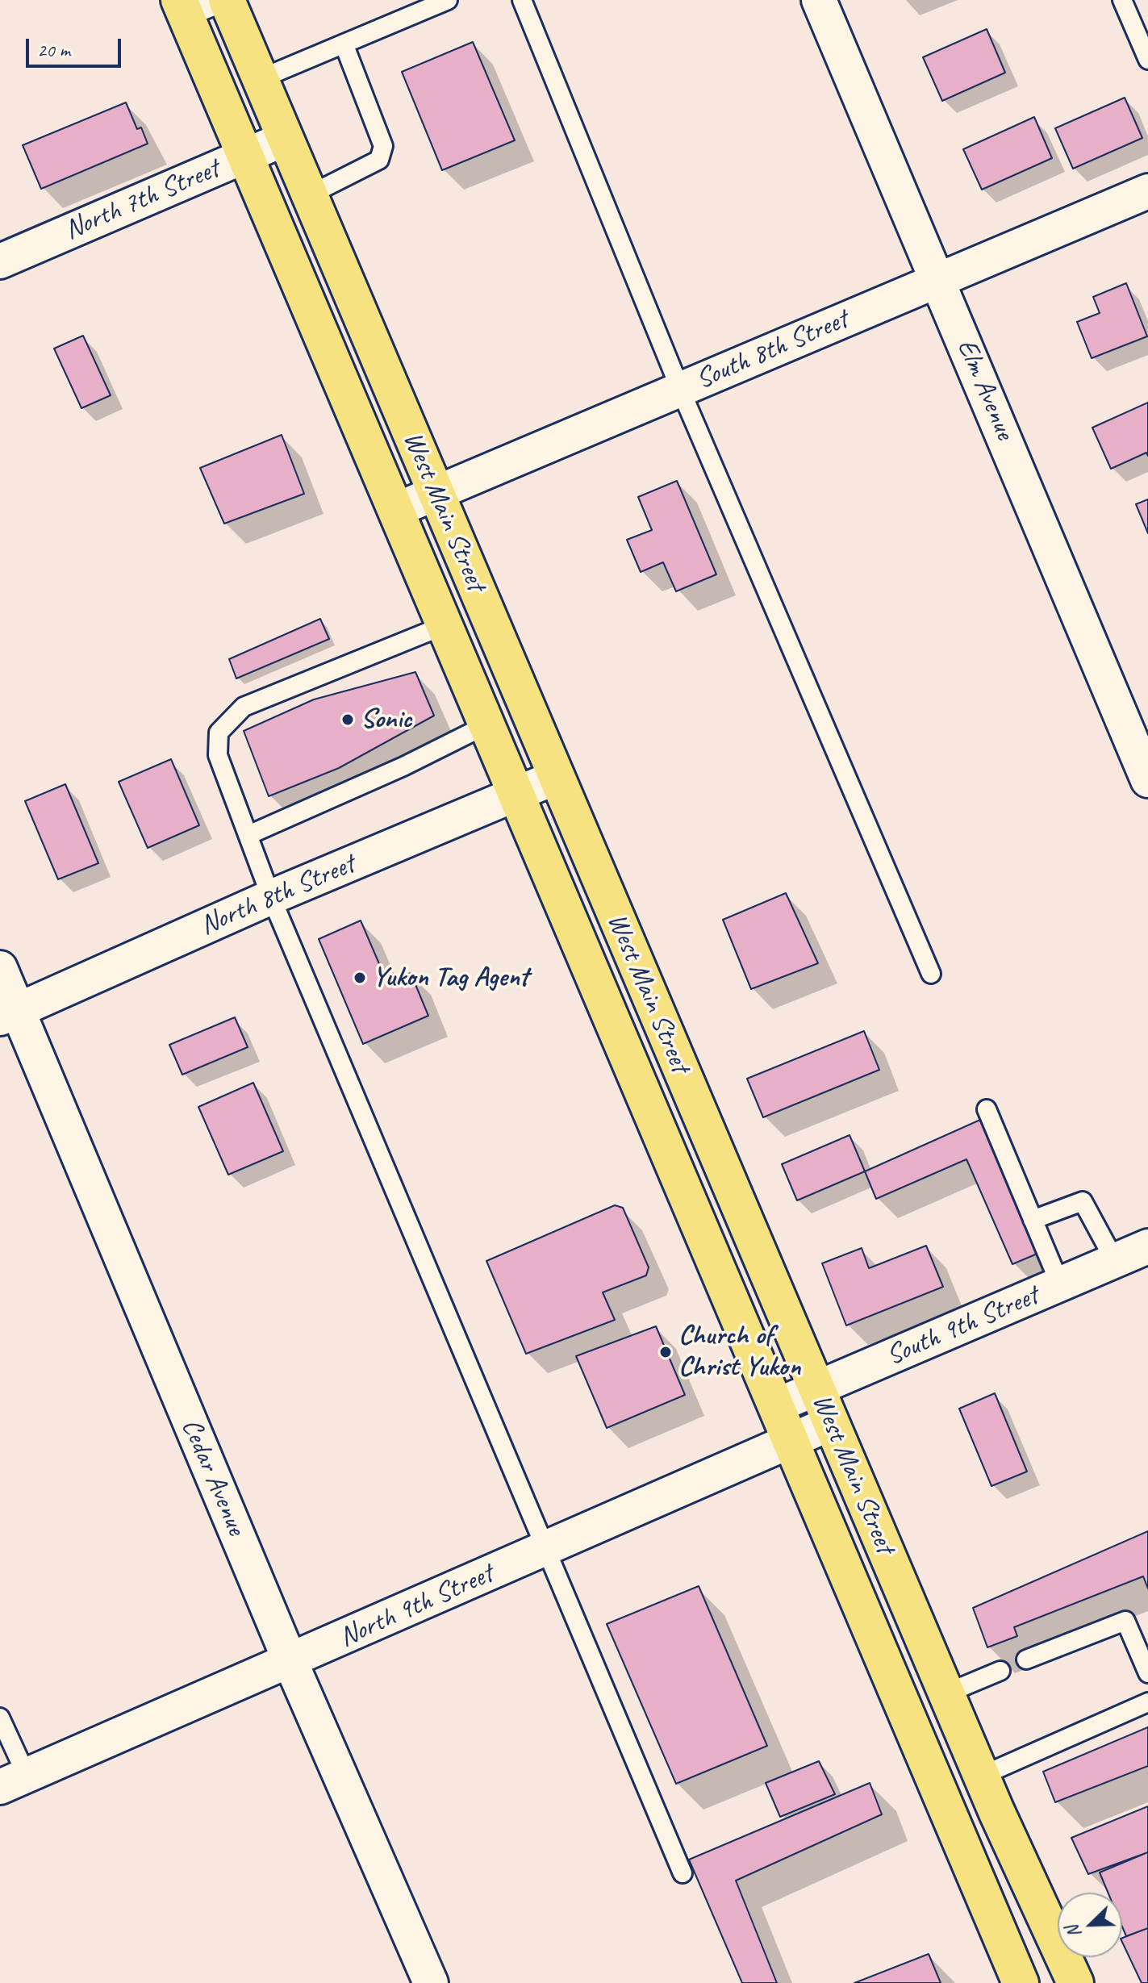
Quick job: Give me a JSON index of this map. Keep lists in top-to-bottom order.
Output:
{
  "streets": {
    "main road": ["West Main Street"],
    "street": [
      "North 7th Street",
      "South 8th Street",
      "Elm Avenue",
      "North 8th Street",
      "South 9th Street",
      "Cedar Avenue",
      "North 9th Street"
    ]
  },
  "crossings": [
    ["North 7th Street", "West Main Street"],
    ["South 8th Street", "Elm Avenue"],
    ["South 8th Street", "West Main Street"],
    ["West Main Street", "North 8th Street"],
    ["West Main Street", "South 9th Street"],
    ["West Main Street", "North 9th Street"],
    ["North 8th Street", "Cedar Avenue"],
    ["Cedar Avenue", "North 9th Street"]
  ],
  "places": ["Sonic", "Yukon Tag Agent", "Church of Christ Yukon"],
  "scale_bar": "20 m",
  "north": "bottom left"
}
